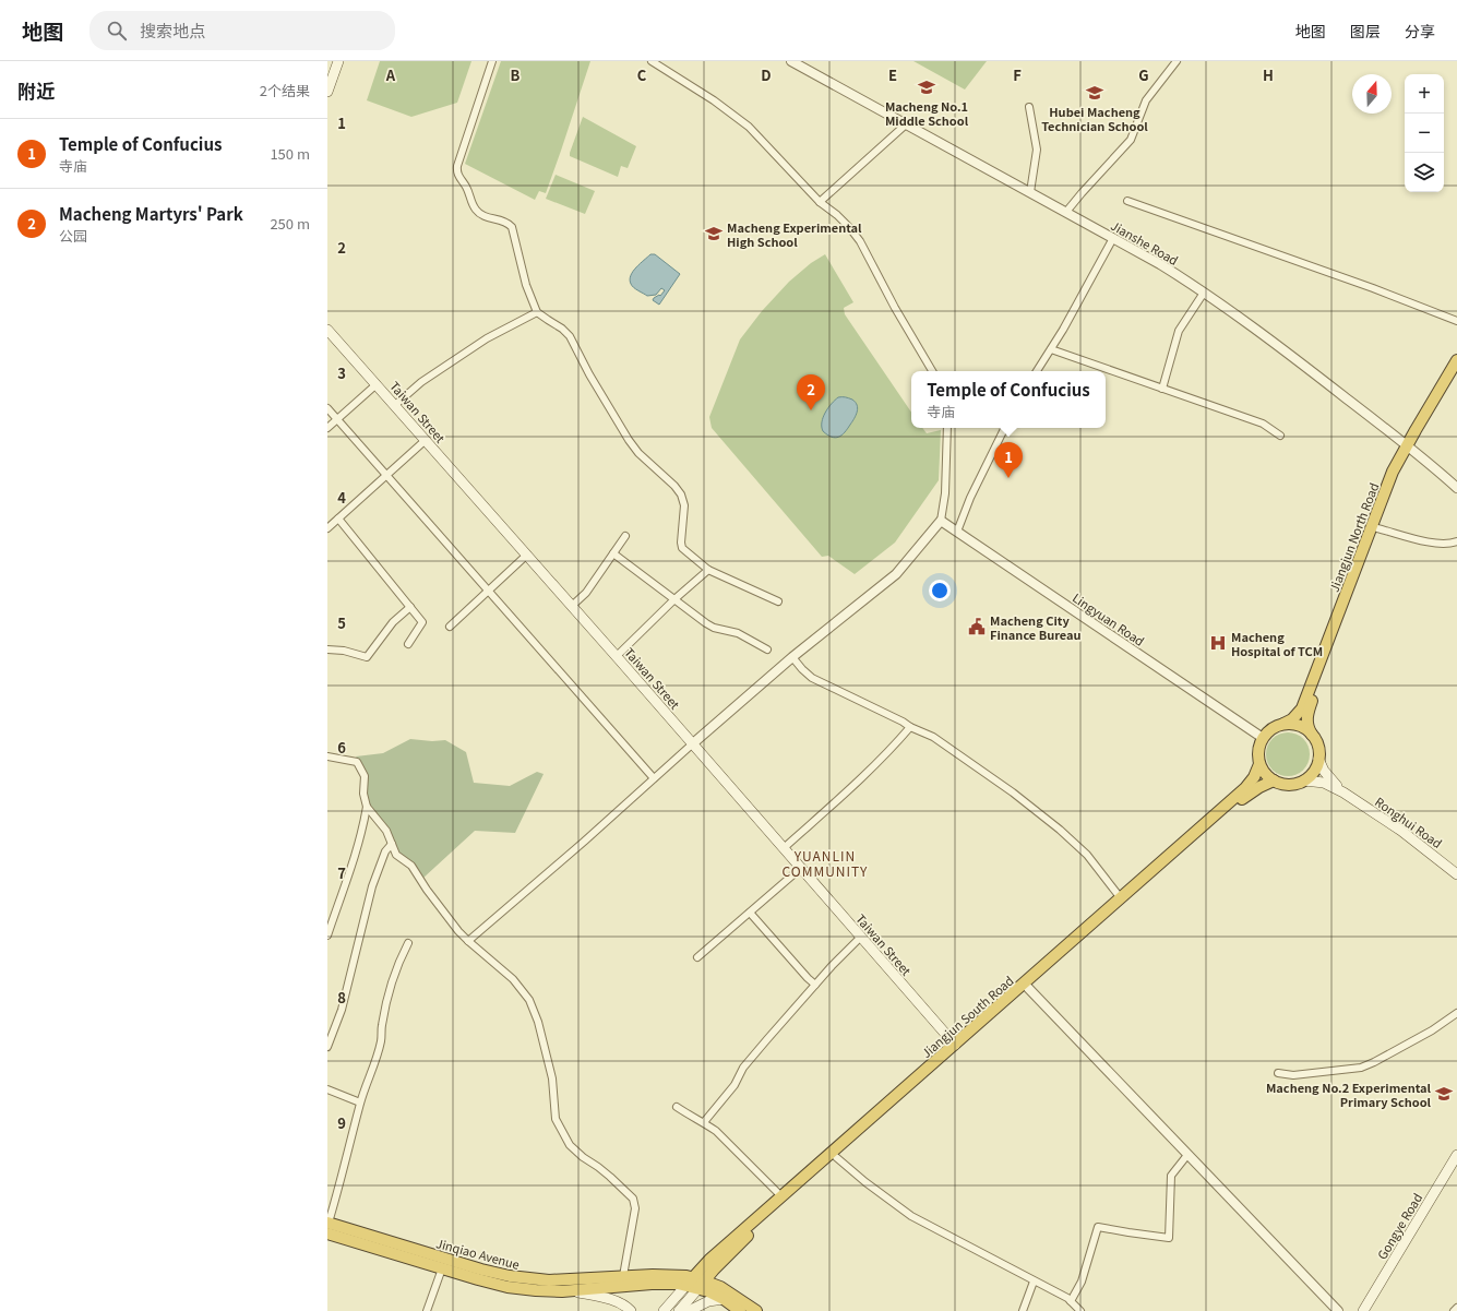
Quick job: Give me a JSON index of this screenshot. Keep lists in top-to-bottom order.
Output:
{
  "streets": {
    "highway": ["Jiangjun North Road", "Jiangjun South Road", "Jinqiao Avenue"],
    "main road": ["Taiwan Street", "Ronghui Road", "Gongye Road"],
    "street": ["Jianshe Road", "Lingyuan Road"]
  },
  "crossings": [
    ["Jianshe Road", "Jiangjun North Road"],
    ["Taiwan Street", "Jiangjun South Road"],
    ["Jiangjun North Road", "Lingyuan Road"],
    ["Jiangjun North Road", "Jiangjun South Road"],
    ["Lingyuan Road", "Jiangjun South Road"],
    ["Jiangjun South Road", "Jinqiao Avenue"]
  ],
  "districts": ["YUANLIN COMMUNITY"],
  "places": {
    "school or university": [
      "Macheng No.1 Middle School",
      "Hubei Macheng Technician School",
      "Macheng Experimental High School",
      "Macheng No.2 Experimental Primary School"
    ],
    "public building": ["Macheng City Finance Bureau"],
    "hospital": ["Macheng Hospital of TCM"]
  },
  "north": "top",
  "page": {
    "header": "地图",
    "search": "搜索地点",
    "nav": ["地图", "图层", "分享"],
    "heading": ["附近", "2个结果"],
    "map_buttons": ["+", "−"],
    "list": [
      {
        "mark": "1",
        "name": "Temple of Confucius",
        "note": "寺庙",
        "value": "150 m"
      },
      {
        "mark": "2",
        "name": "Macheng Martyrs' Park",
        "note": "公园",
        "value": "250 m"
      }
    ],
    "popup": ["Temple of Confucius", "寺庙"],
    "pins": ["2", "1"]
  },
  "grid": {
    "columns": [
      "A",
      "B",
      "C",
      "D",
      "E",
      "F",
      "G",
      "H"
    ],
    "rows": [
      "1",
      "2",
      "3",
      "4",
      "5",
      "6",
      "7",
      "8",
      "9"
    ]
  }
}
